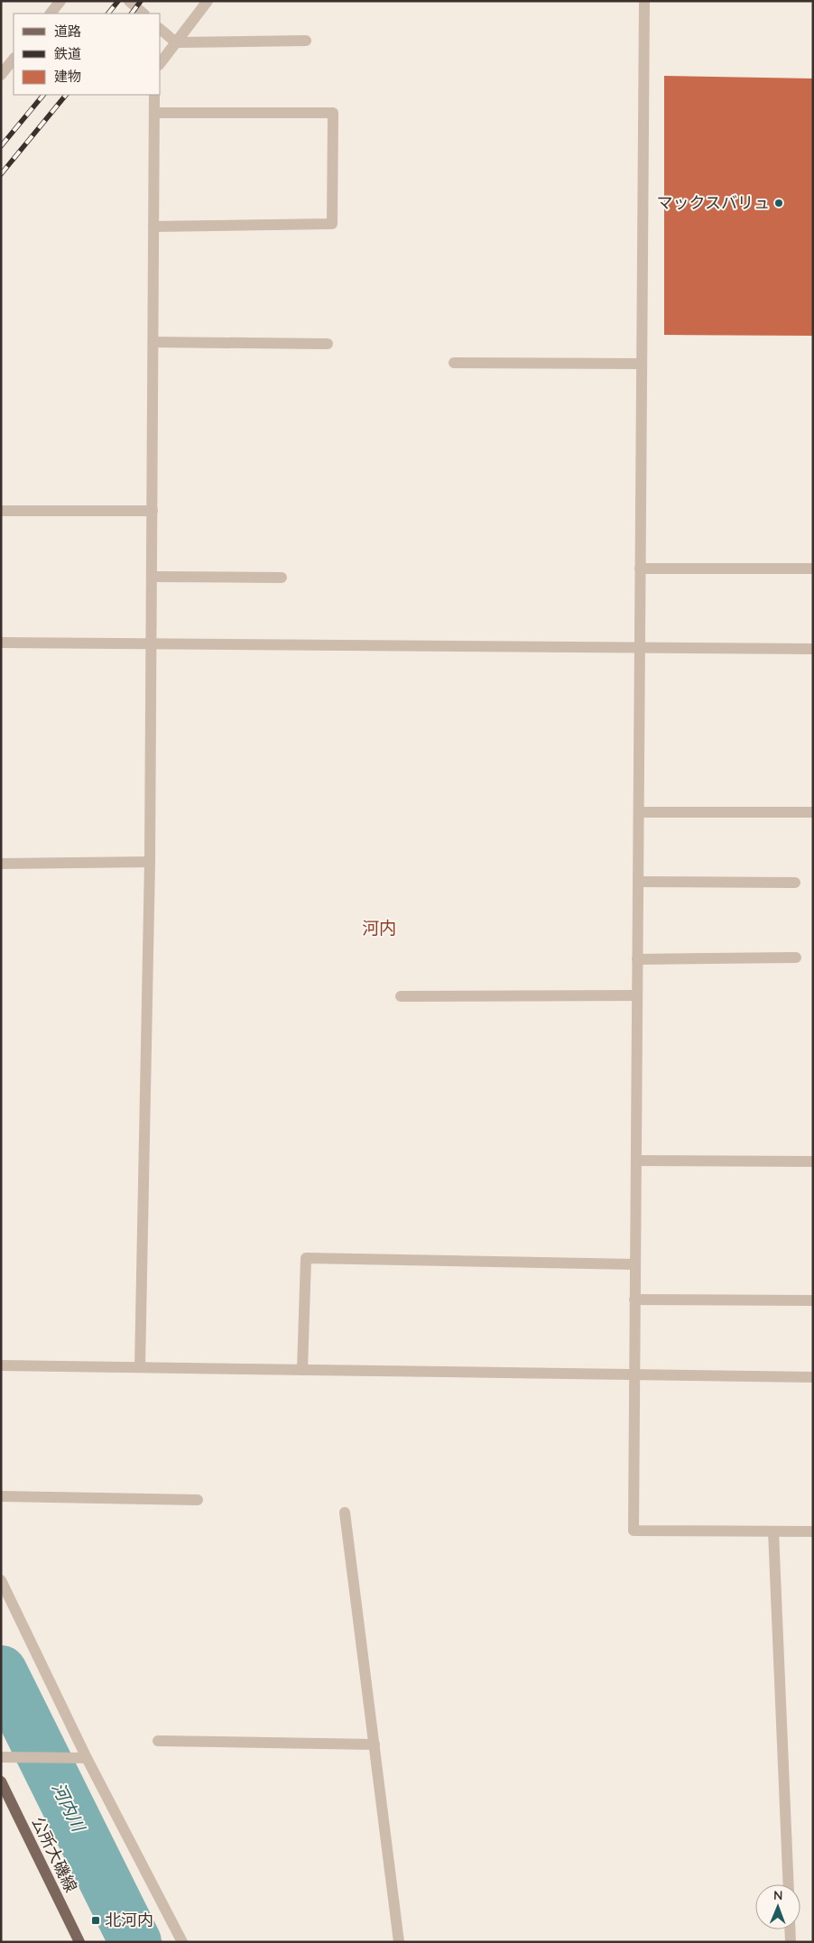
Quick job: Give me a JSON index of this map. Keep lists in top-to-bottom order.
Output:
{
  "streets": {
    "main road": ["公所大磯線"]
  },
  "districts": ["河内"],
  "water": ["河内川"],
  "places": {
    "other": ["マックスバリュ"],
    "transit": ["北河内"]
  },
  "legend": ["道路", "鉄道", "建物"],
  "north": "top"
}
